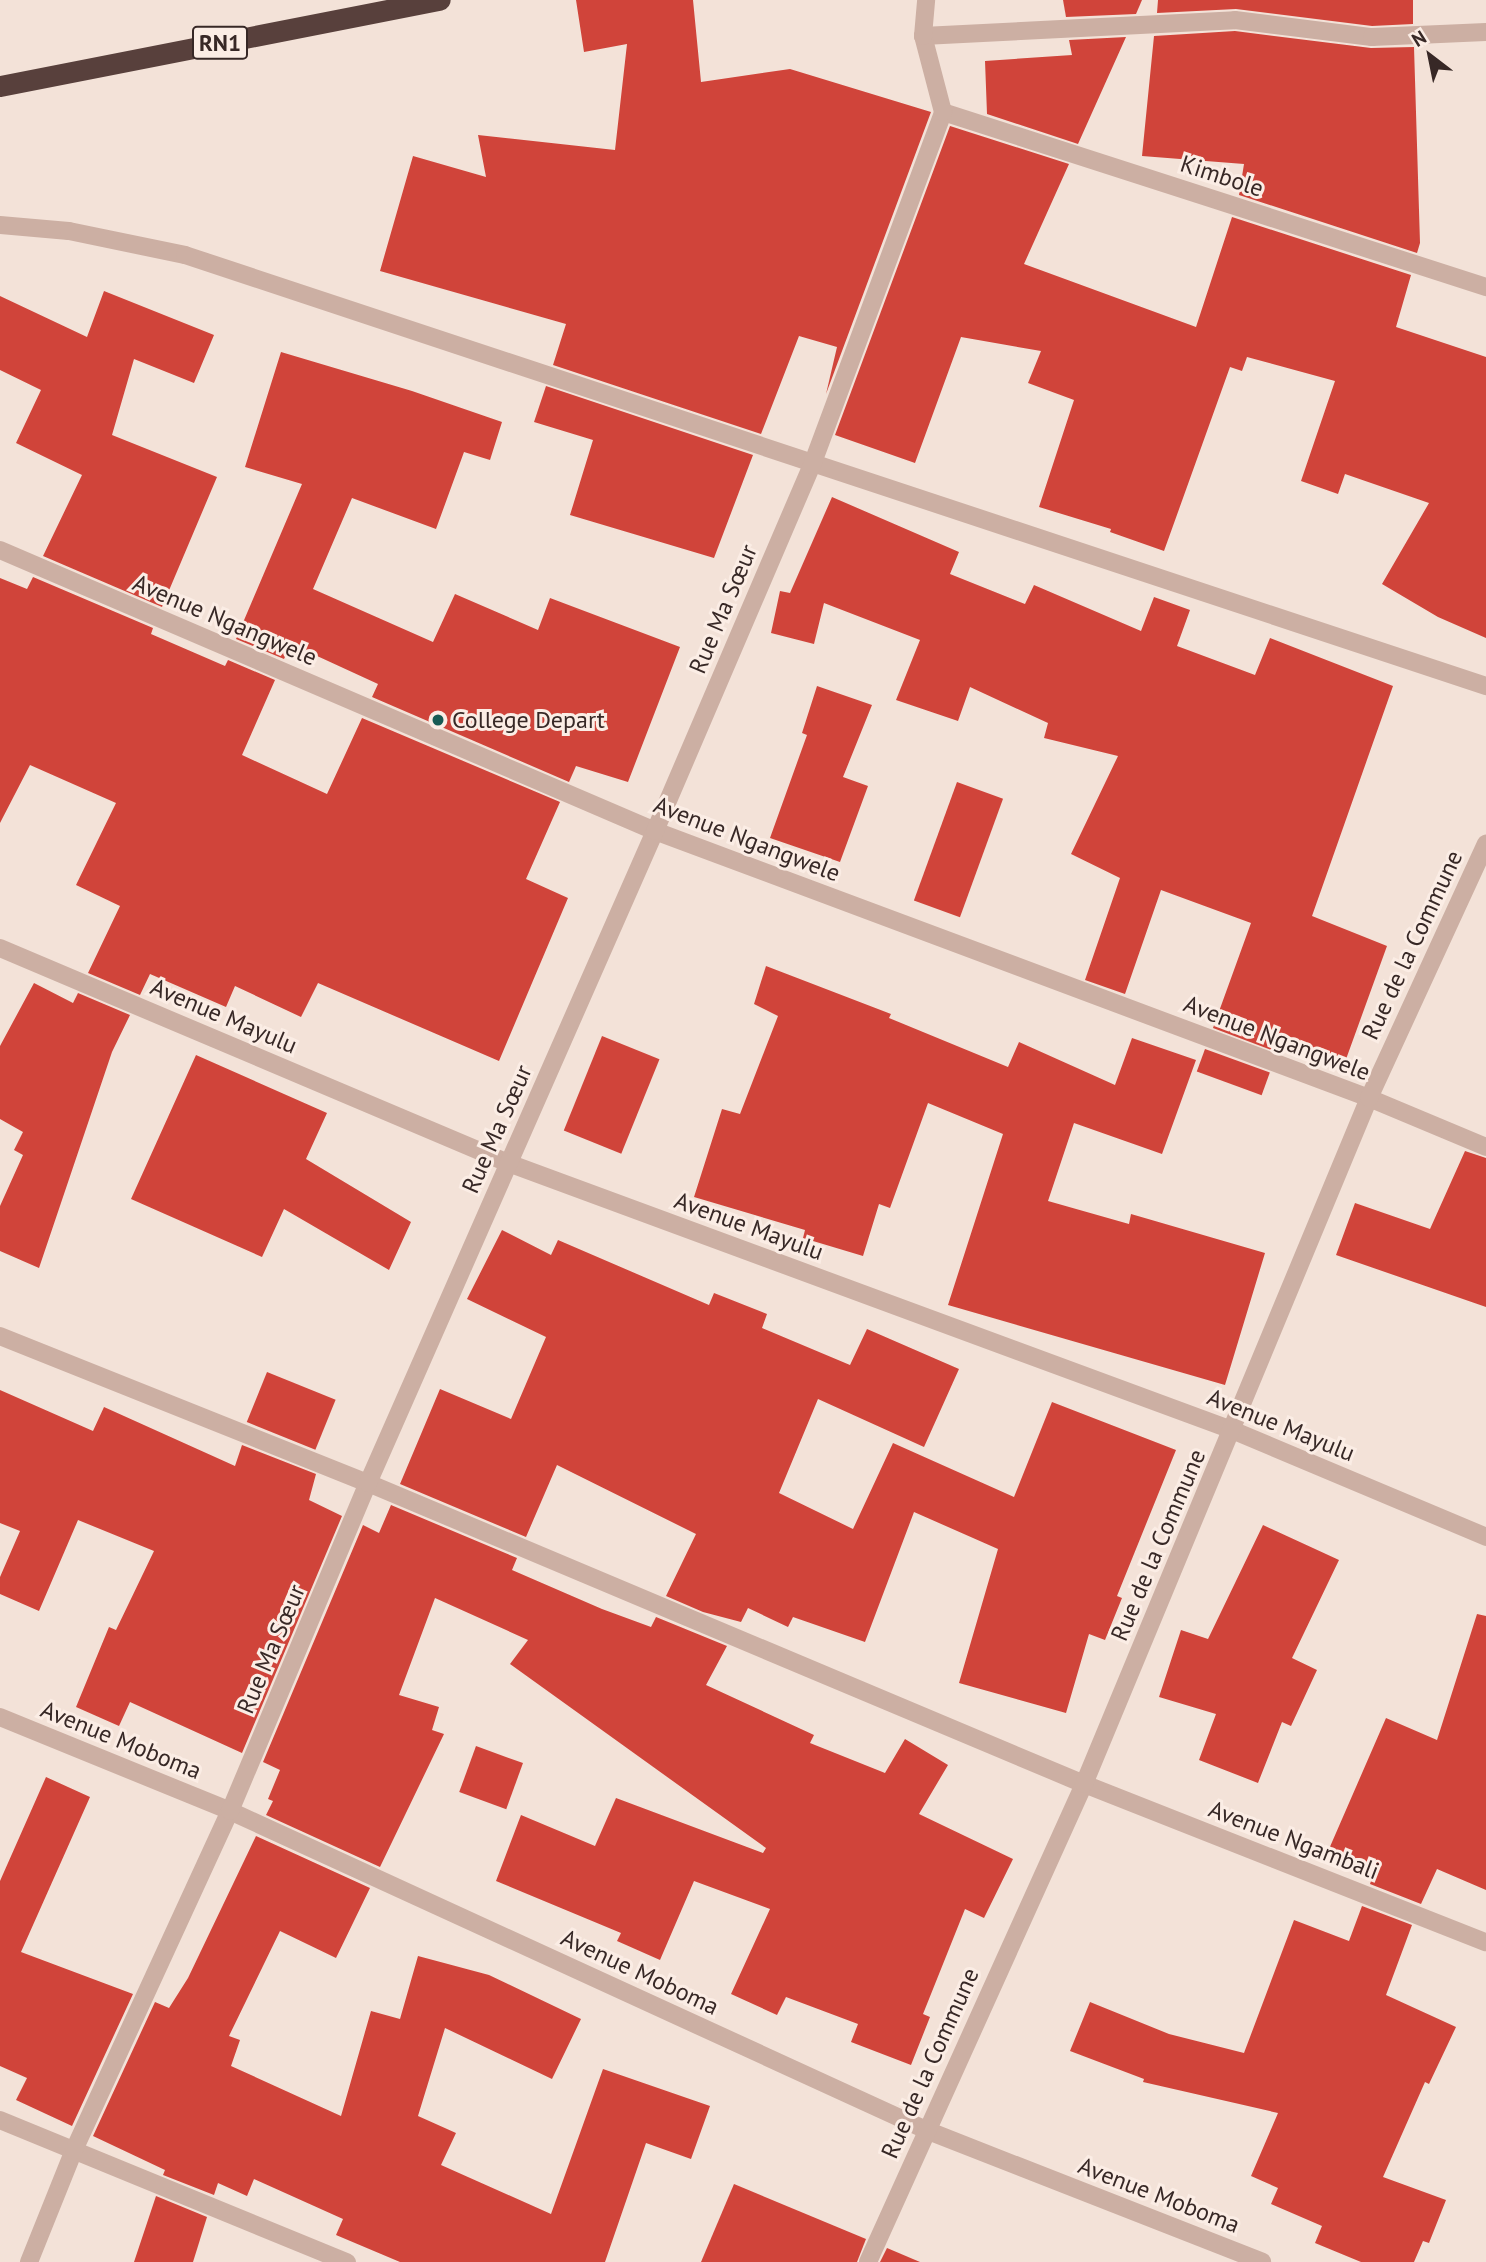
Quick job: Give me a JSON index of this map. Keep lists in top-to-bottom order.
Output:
{
  "streets": {
    "highway": ["RN1"],
    "street": [
      "Kimbole",
      "Rue Ma Sœur",
      "Avenue Ngangwele",
      "Rue de la Commune",
      "Avenue Mayulu",
      "Avenue Moboma",
      "Avenue Ngambali"
    ]
  },
  "crossings": [
    ["Kimbole", "Rue Ma Sœur"],
    ["Rue Ma Sœur", "Avenue Ngangwele"],
    ["Rue Ma Sœur", "Avenue Mayulu"],
    ["Rue Ma Sœur", "Avenue Moboma"],
    ["Rue Ma Sœur", "Avenue Ngambali"],
    ["Avenue Ngangwele", "Rue de la Commune"],
    ["Rue de la Commune", "Avenue Mayulu"],
    ["Rue de la Commune", "Avenue Moboma"],
    ["Rue de la Commune", "Avenue Ngambali"]
  ],
  "places": ["College Depart"],
  "north": "top left"
}
